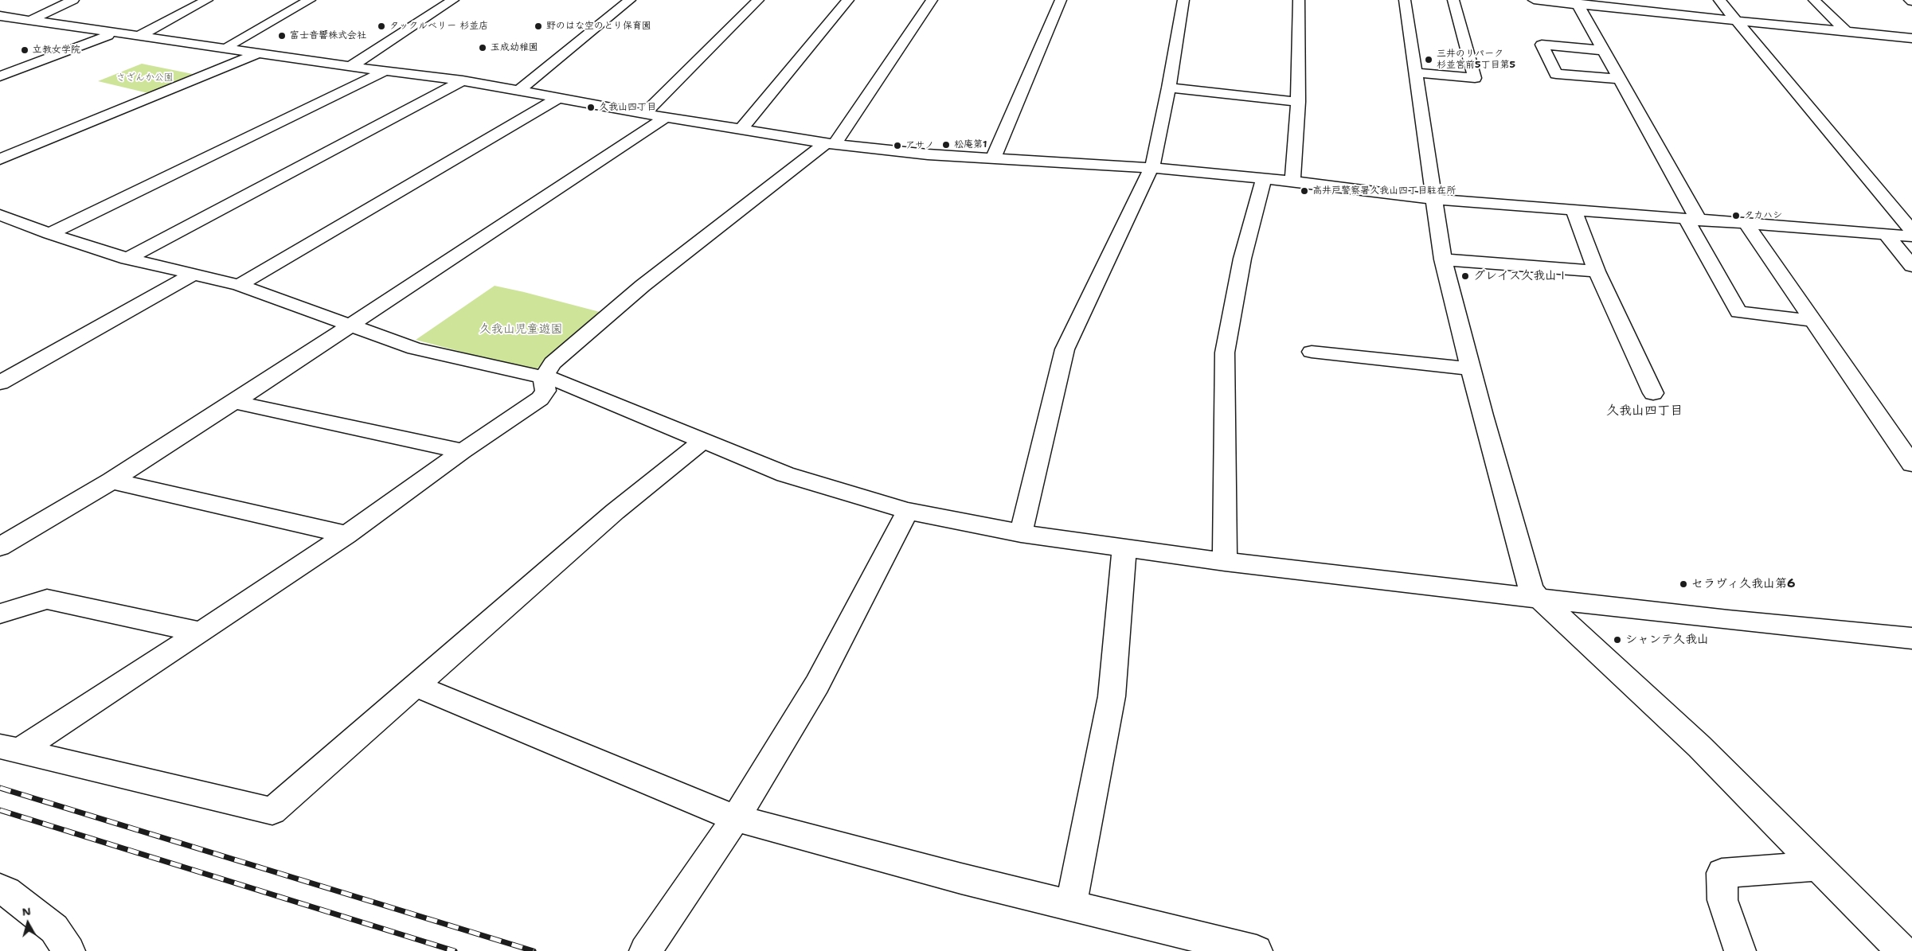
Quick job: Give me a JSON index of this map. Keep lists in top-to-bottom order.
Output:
{
  "districts": ["久我山四丁目"],
  "parks": ["さざんか公園", "久我山児童遊園"],
  "places": [
    "タックルベリー 杉並店",
    "野のはな空のとり保育園",
    "富士音響株式会社",
    "玉成幼稚園",
    "立教女学院",
    "三井のリパーク 杉並宮前5丁目第5",
    "久我山四丁目",
    "松庵第1",
    "アサノ",
    "高井戸警察署久我山四丁目駐在所",
    "タカハシ",
    "グレイス久我山Ⅰ",
    "セラヴィ久我山第6",
    "シャンテ久我山"
  ],
  "north": "top"
}
